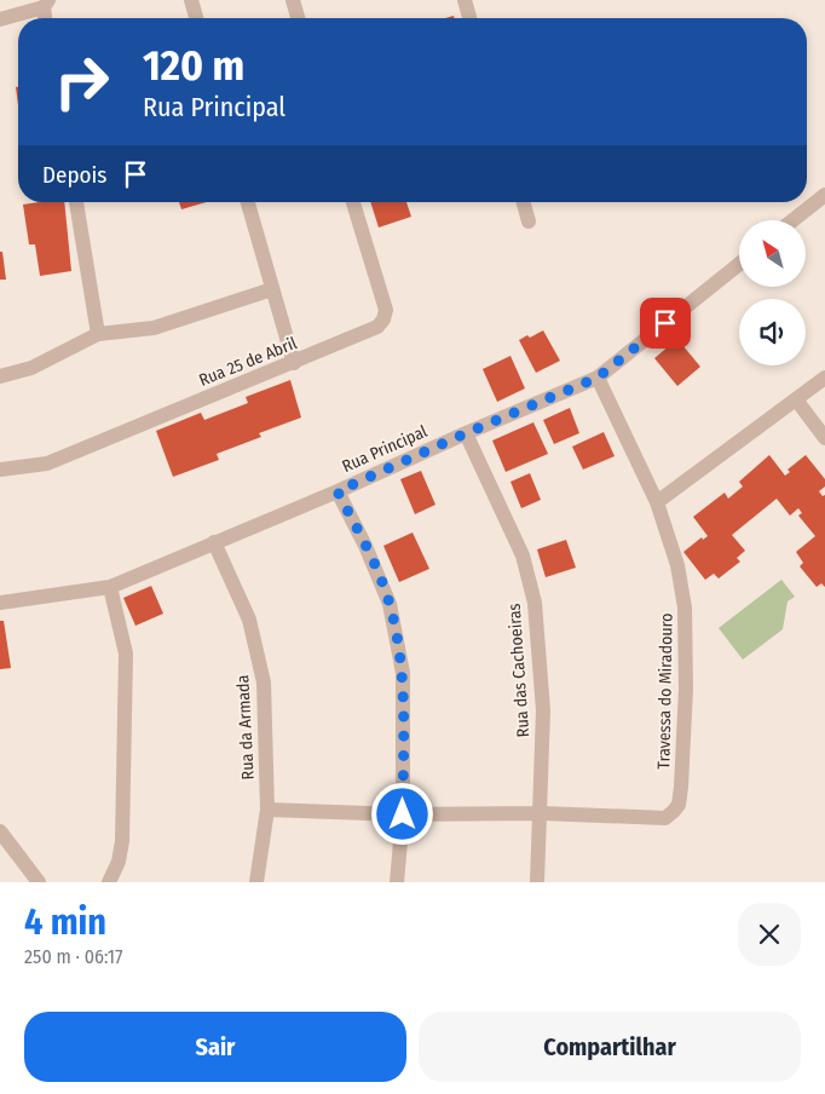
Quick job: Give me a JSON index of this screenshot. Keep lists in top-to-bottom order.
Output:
{
  "streets": {
    "street": [
      "Rua 25 de Abril",
      "Rua Principal",
      "Rua das Cachoeiras",
      "Travessa do Miradouro",
      "Rua da Armada"
    ]
  },
  "crossings": [
    ["Rua Principal", "Rua das Cachoeiras"],
    ["Rua Principal", "Travessa do Miradouro"],
    ["Rua Principal", "Rua da Armada"],
    ["Rua das Cachoeiras", "Travessa do Miradouro"],
    ["Travessa do Miradouro", "Rua da Armada"]
  ],
  "north": "top left",
  "page": {
    "turn": ["120 m", "Rua Principal"],
    "then": "Depois",
    "heading": ["4 min", "250 m · 06:17"],
    "buttons": ["Sair", "Compartilhar"]
  }
}
